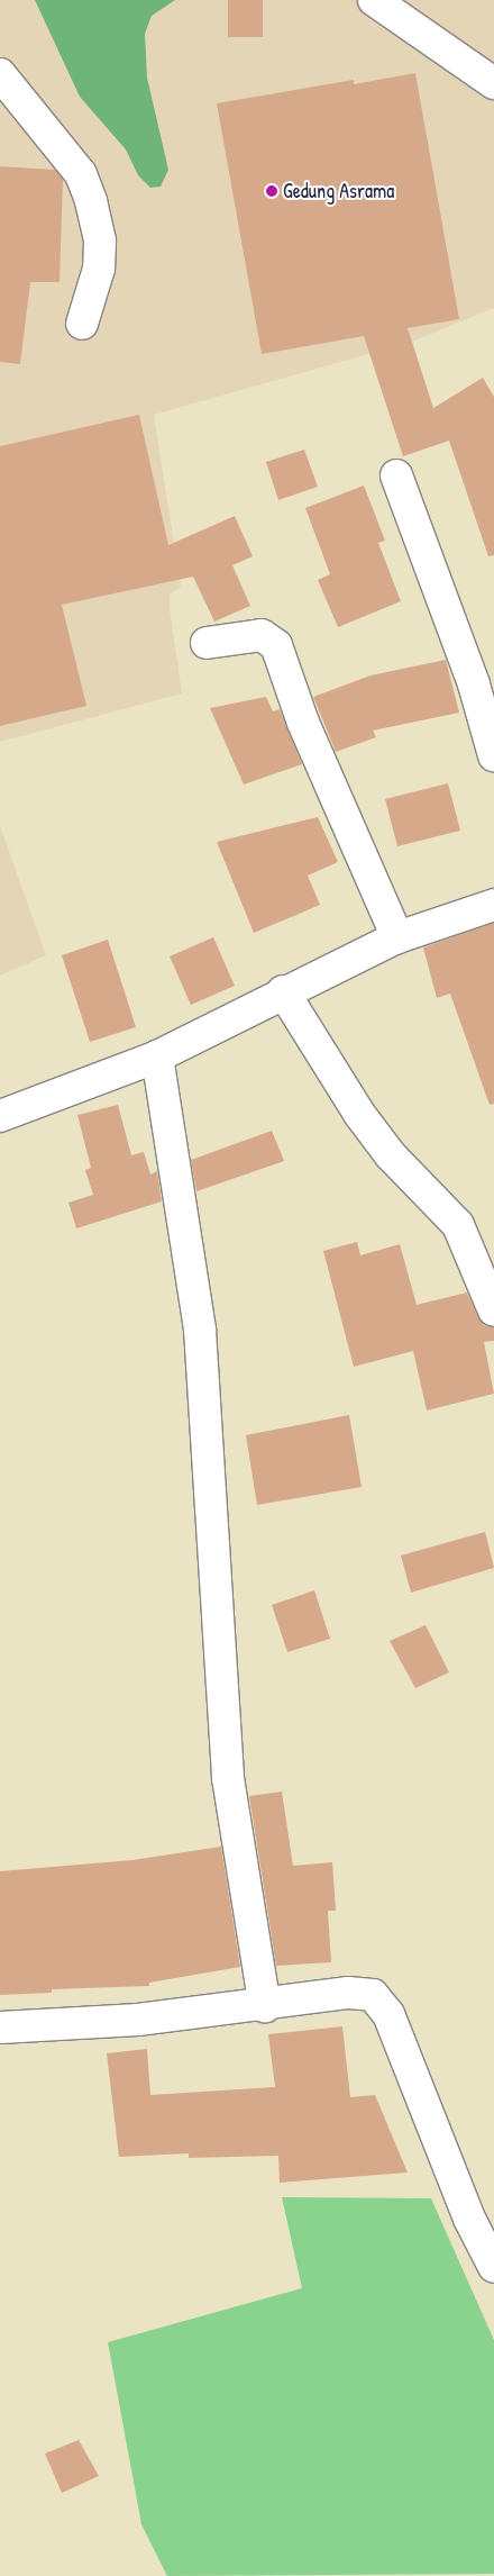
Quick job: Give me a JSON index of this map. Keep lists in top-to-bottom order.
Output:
{
  "places": ["Gedung Asrama"]
}
